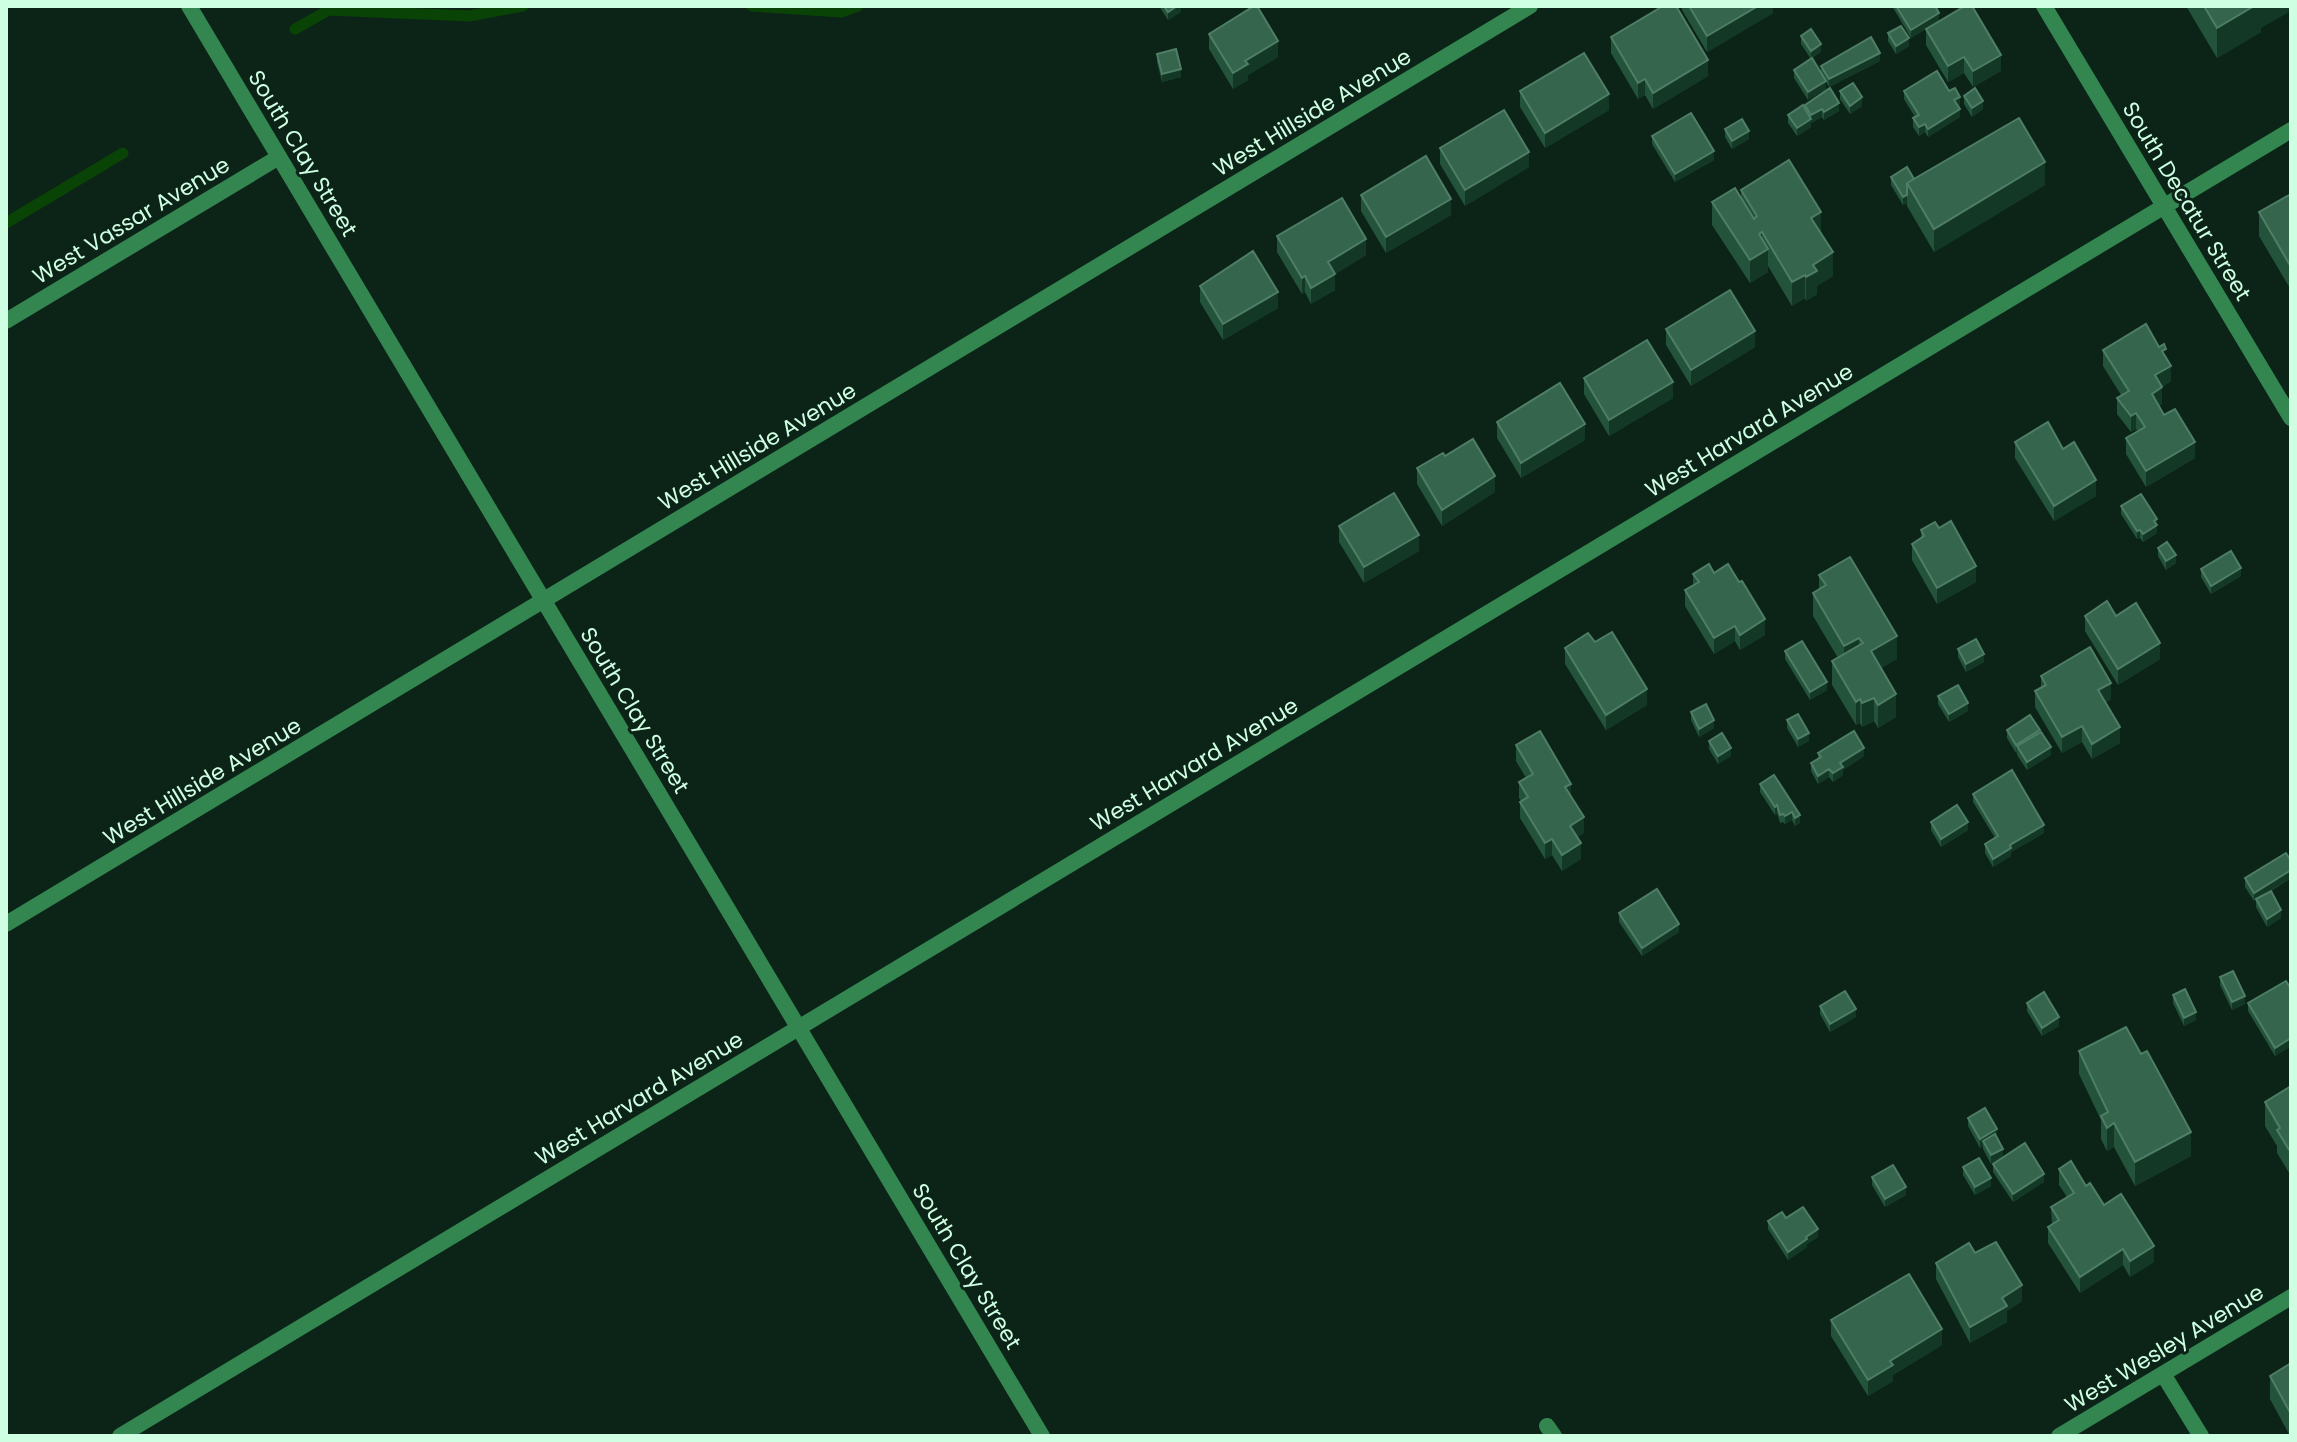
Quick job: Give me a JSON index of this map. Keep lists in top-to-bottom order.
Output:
{
  "streets": {
    "street": [
      "West Hillside Avenue",
      "South Clay Street",
      "South Decatur Street",
      "West Vassar Avenue",
      "West Harvard Avenue",
      "West Wesley Avenue"
    ]
  },
  "crossings": [
    ["West Hillside Avenue", "South Clay Street"],
    ["South Clay Street", "West Vassar Avenue"],
    ["South Clay Street", "West Harvard Avenue"],
    ["South Decatur Street", "West Harvard Avenue"]
  ]
}
